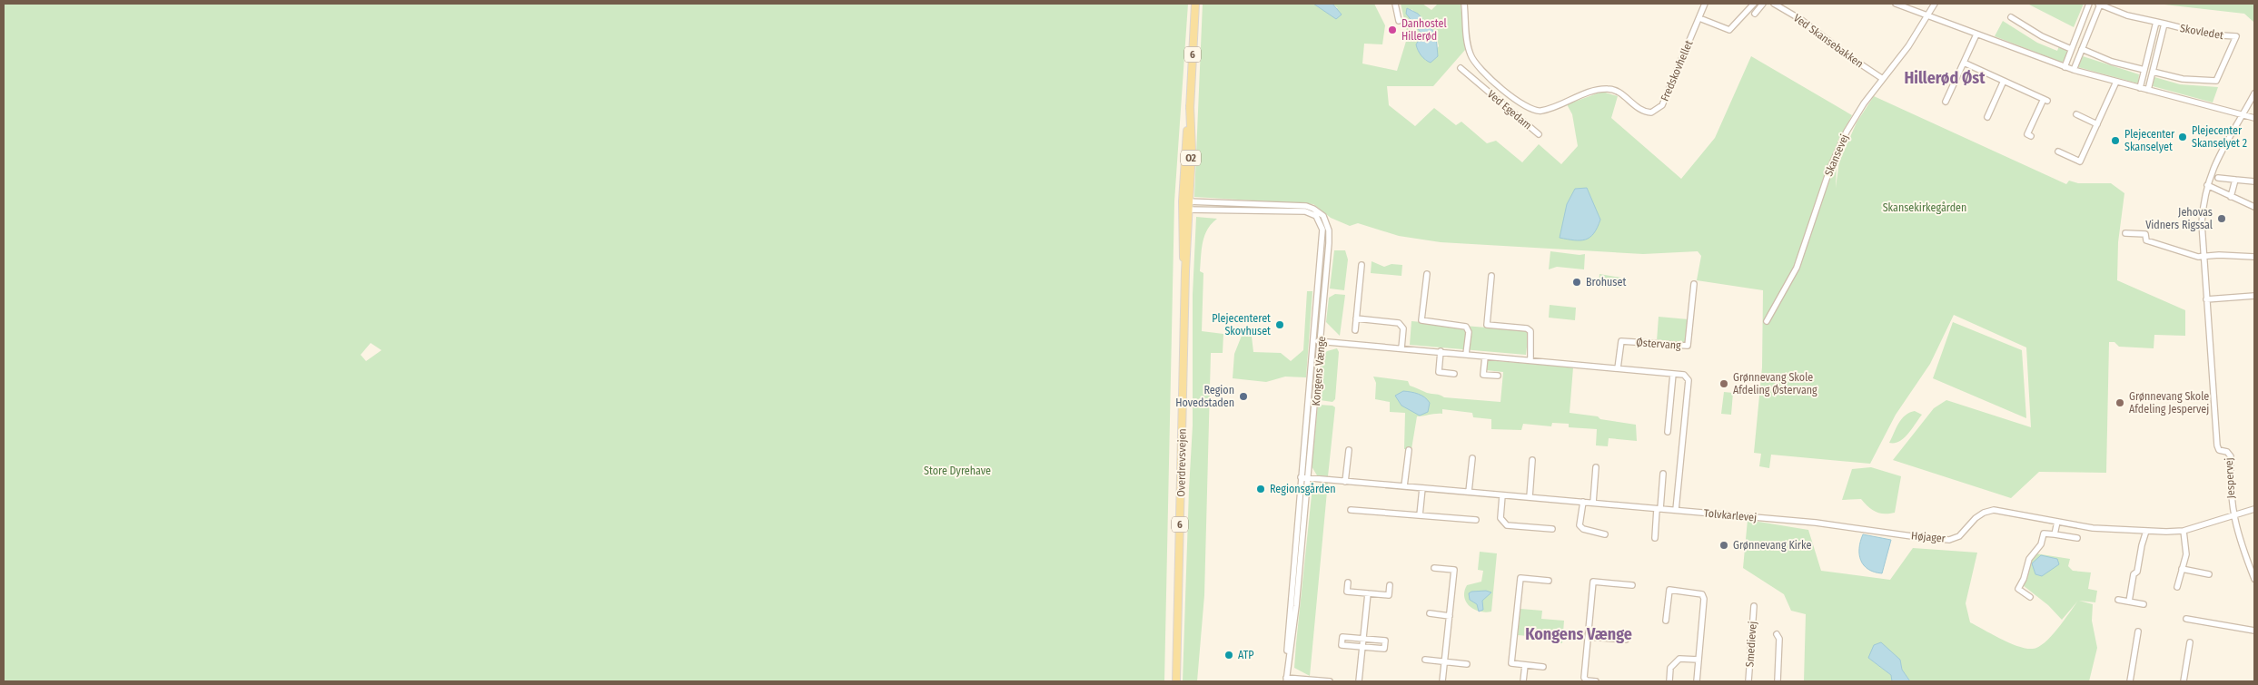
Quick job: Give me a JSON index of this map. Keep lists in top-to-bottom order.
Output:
{
  "streets": {
    "main road": ["6", "O2", "Overdrevsvejen"],
    "street": [
      "Skovledet",
      "Ved Skansebakken",
      "Fredskovhellet",
      "Ved Egedam",
      "Skansevej",
      "Østervang",
      "Kongens Vænge",
      "Jespervej",
      "Tolvkarlevej",
      "Højager",
      "Smedievej"
    ]
  },
  "crossings": [
    ["Ved Skansebakken", "Skansevej"],
    ["Fredskovhellet", "Ved Egedam"],
    ["Kongens Vænge", "Overdrevsvejen"],
    ["Kongens Vænge", "Tolvkarlevej"],
    ["Jespervej", "Højager"],
    ["Tolvkarlevej", "Højager"]
  ],
  "districts": ["Hillerød Øst", "Kongens Vænge"],
  "parks": ["Skansekirkegården", "Store Dyrehave"],
  "places": [
    "Danhostel Hillerød",
    "Plejecenter Skanselyet 2",
    "Plejecenter Skanselyet",
    "Jehovas Vidners Rigssal",
    "Brohuset",
    "Plejecenteret Skovhuset",
    "Grønnevang Skole Afdeling Østervang",
    "Region Hovedstaden",
    "Grønnevang Skole Afdeling Jespervej",
    "Regionsgården",
    "Grønnevang Kirke",
    "ATP"
  ]
}
